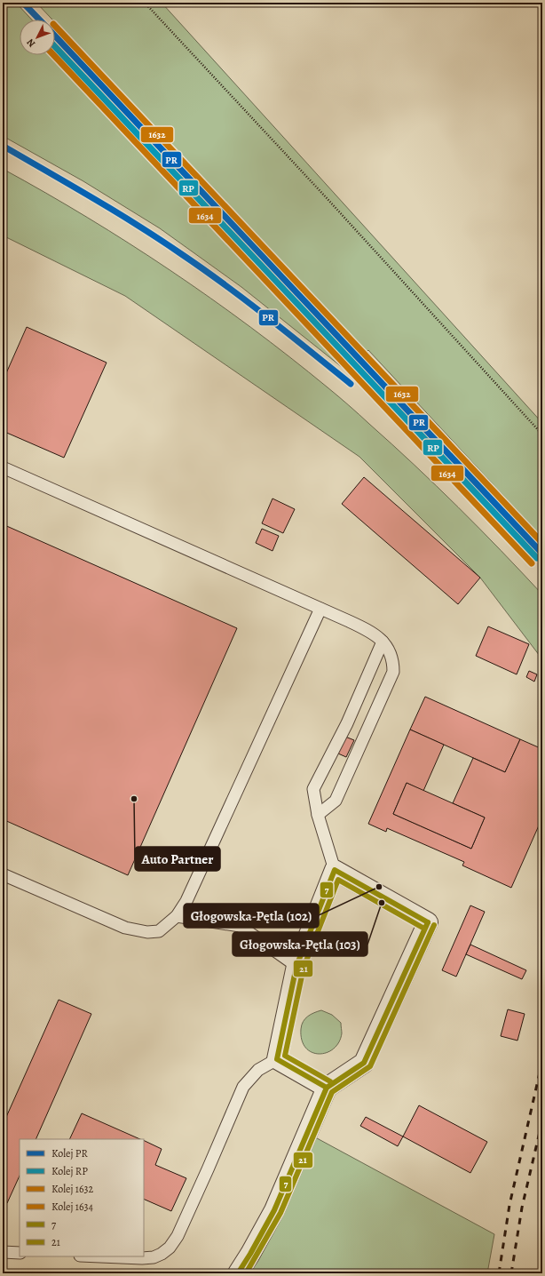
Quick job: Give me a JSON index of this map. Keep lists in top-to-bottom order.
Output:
{
  "places": ["Auto Partner", "Głogowska-Pętla (102)", "Głogowska-Pętla (103)"],
  "lines": [
    "rail line PR",
    "rail line 1632",
    "rail line RP",
    "rail line 1634",
    "transit line 7",
    "transit line 21"
  ],
  "legend": [
    "Kolej PR",
    "Kolej RP",
    "Kolej 1632",
    "Kolej 1634",
    "7",
    "21"
  ],
  "north": "bottom left"
}
